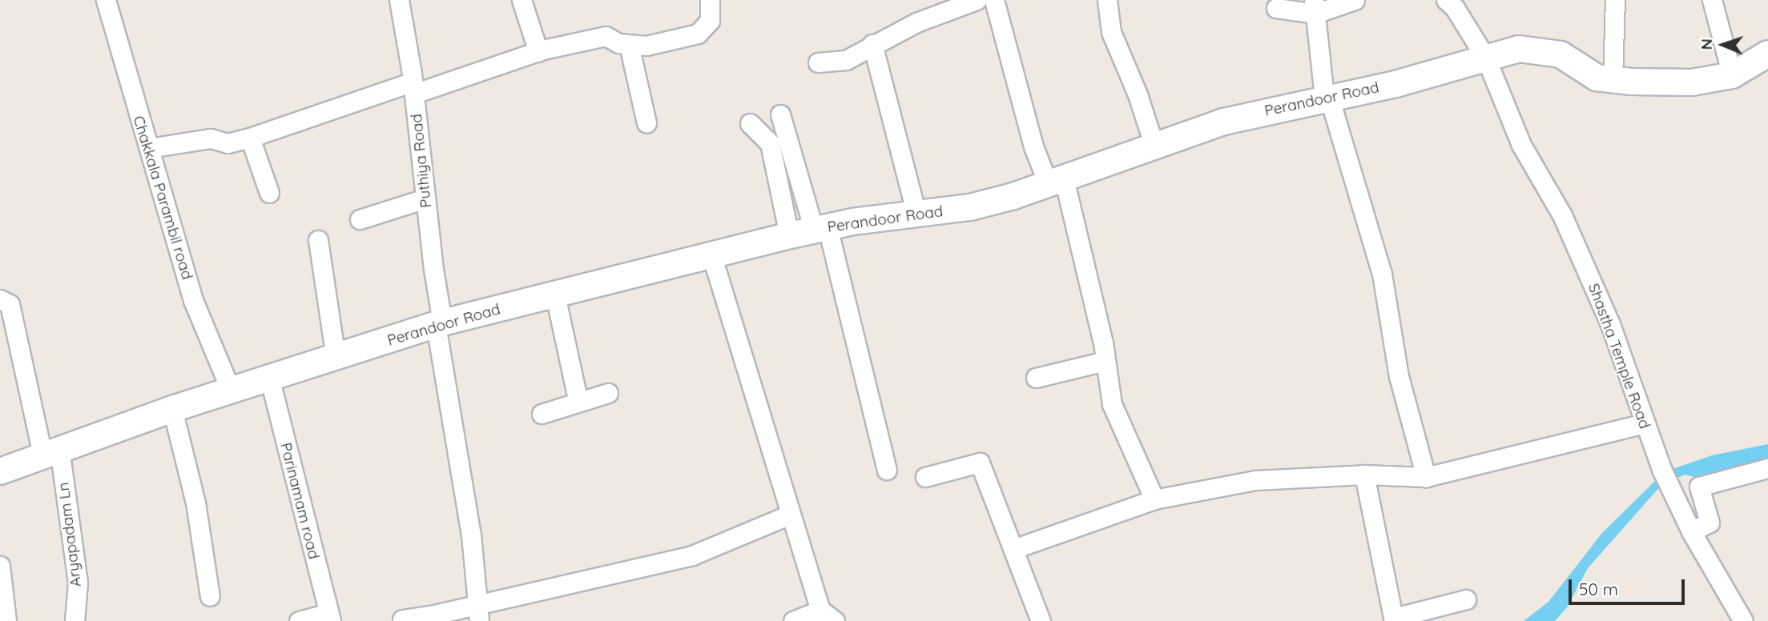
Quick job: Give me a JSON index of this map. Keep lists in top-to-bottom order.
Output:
{
  "streets": {
    "main road": ["Perandoor Road"],
    "street": [
      "Puthiya Road",
      "Chakkala Parambil road",
      "Shastha Temple Road",
      "Parinamam road",
      "Aryapadam Ln"
    ]
  },
  "crossings": [
    ["Perandoor Road", "Puthiya Road"],
    ["Perandoor Road", "Chakkala Parambil road"],
    ["Perandoor Road", "Shastha Temple Road"],
    ["Perandoor Road", "Parinamam road"],
    ["Perandoor Road", "Aryapadam Ln"]
  ],
  "scale_bar": "50 m",
  "north": "left"
}
